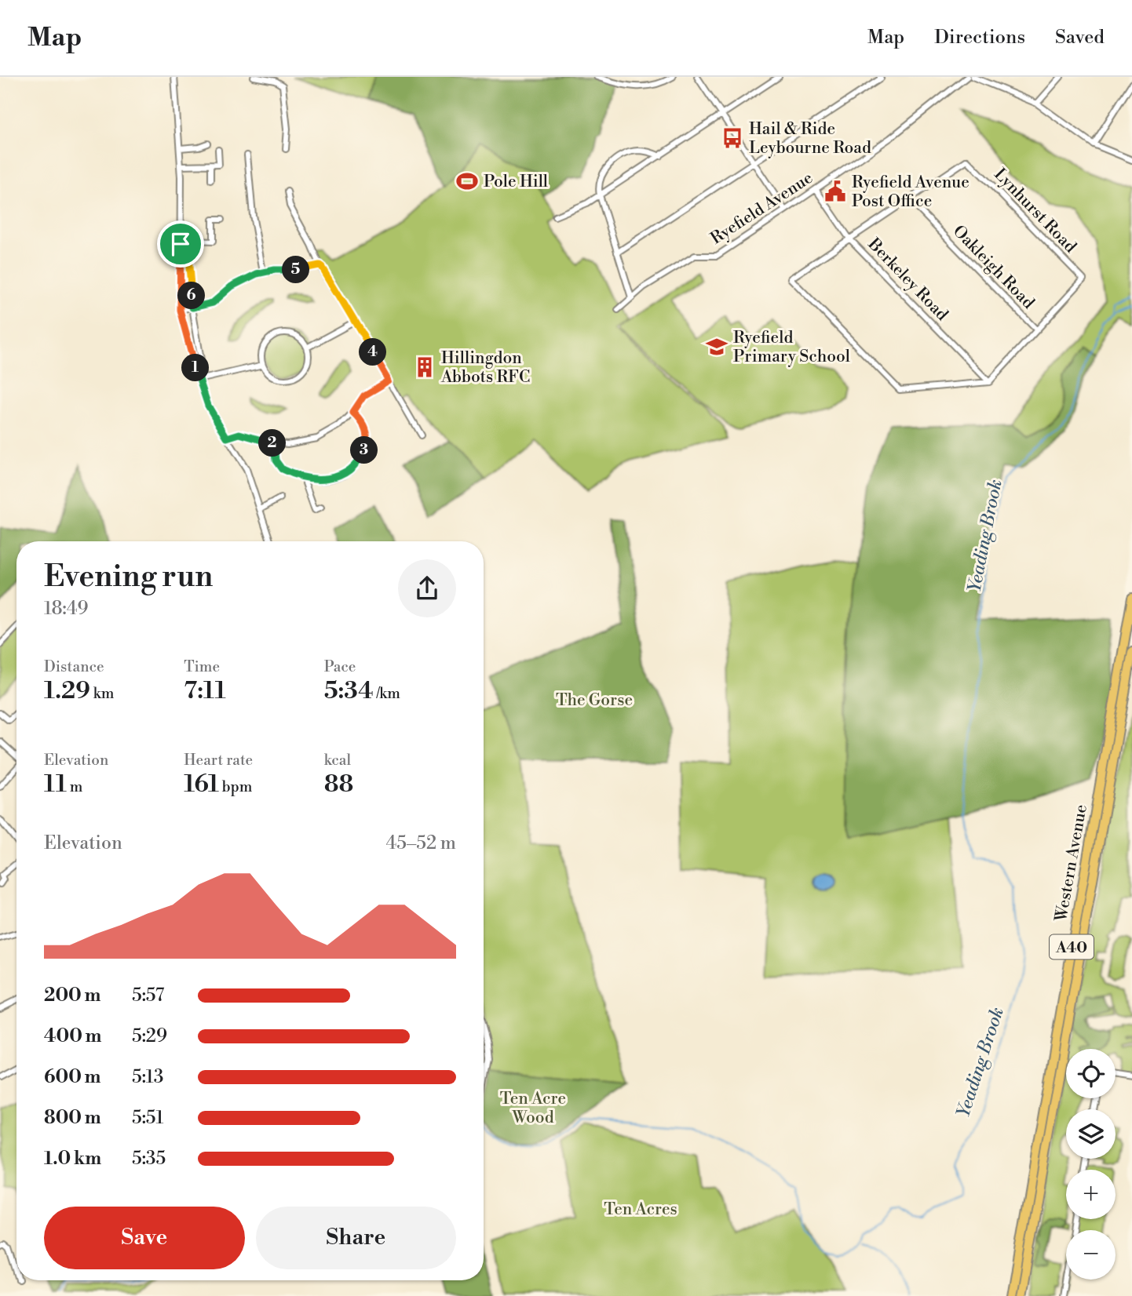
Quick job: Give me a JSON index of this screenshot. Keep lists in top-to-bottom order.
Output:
{
  "streets": {
    "highway": ["Western Avenue", "A40"],
    "street": [
      "Ryefield Avenue",
      "Lynhurst Road",
      "Oakleigh Road",
      "Berkeley Road"
    ]
  },
  "crossings": [
    ["Ryefield Avenue", "Berkeley Road"],
    ["Lynhurst Road", "Oakleigh Road"]
  ],
  "water": ["Yeading Brook"],
  "parks": ["The Gorse", "Ten Acre Wood", "Ten Acres"],
  "places": {
    "bus stop": ["Hail & Ride Leybourne Road"],
    "sports": ["Pole Hill"],
    "public building": ["Ryefield Avenue Post Office"],
    "school or university": ["Ryefield Primary School"],
    "building": ["Hillingdon Abbots RFC"]
  },
  "page": {
    "header": "Map",
    "nav": ["Map", "Directions", "Saved"],
    "pins": [
      "5",
      "6",
      "4",
      "1",
      "2",
      "3"
    ],
    "heading": ["Evening run", "18:49"],
    "stats": [
      ["Distance", "1.29 km"],
      ["Time", "7:11"],
      ["Pace", "5:34 /km"],
      ["Elevation", "11 m"],
      ["Heart rate", "161 bpm"],
      ["kcal", "88"]
    ],
    "chart": ["Elevation", "45–52 m"],
    "list": [
      {
        "name": "200 m",
        "note": "5:57"
      },
      {
        "name": "400 m",
        "note": "5:29"
      },
      {
        "name": "600 m",
        "note": "5:13"
      },
      {
        "name": "800 m",
        "note": "5:51"
      },
      {
        "name": "1.0 km",
        "note": "5:35"
      }
    ],
    "map_buttons": ["+", "−"],
    "buttons": ["Save", "Share"]
  }
}
